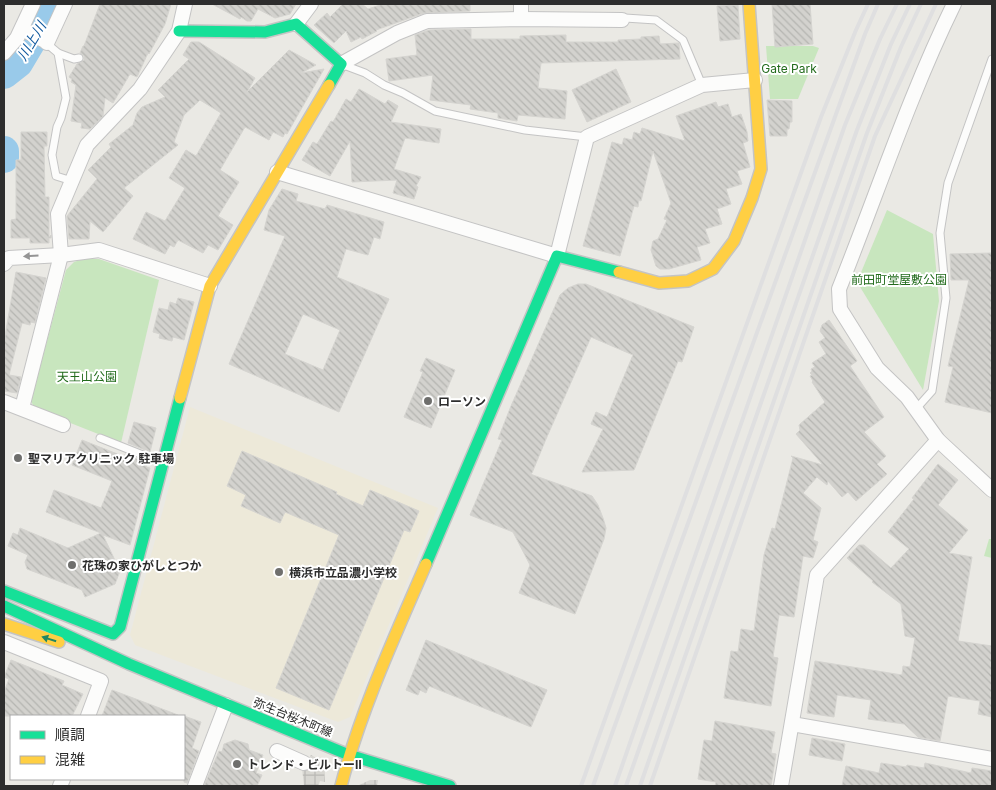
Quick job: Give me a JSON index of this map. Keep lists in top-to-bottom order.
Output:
{
  "streets": {
    "street": ["弥生台桜木町線"]
  },
  "water": ["川上川"],
  "parks": ["Gate Park", "前田町堂屋敷公園", "天王山公園"],
  "places": [
    "ローソン",
    "聖マリアクリニック 駐車場",
    "花珠の家ひがしとつか",
    "横浜市立品濃小学校",
    "トレンド・ビルトーⅡ"
  ],
  "legend": ["順調", "混雑"]
}
